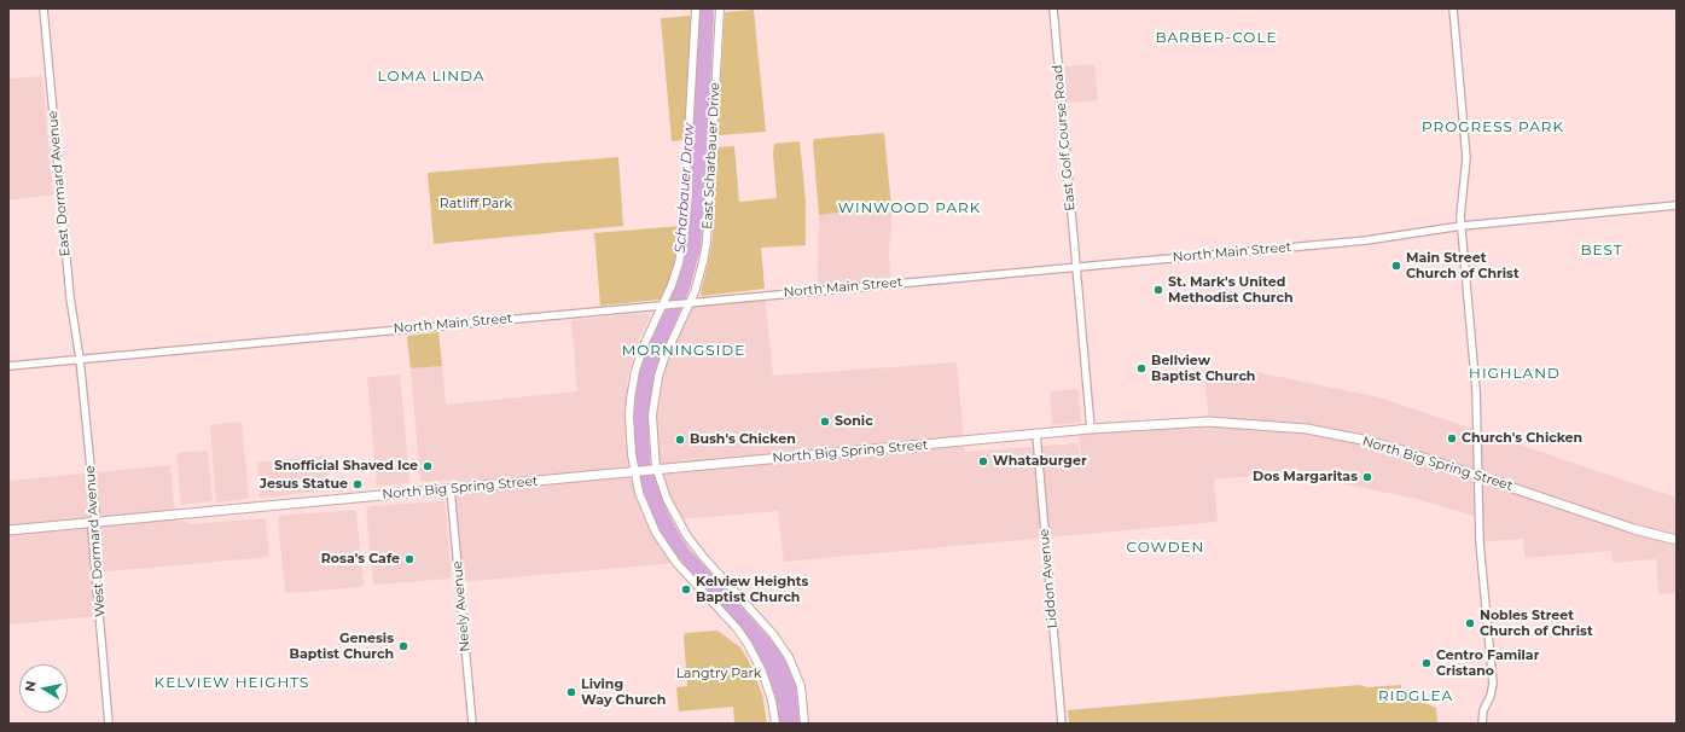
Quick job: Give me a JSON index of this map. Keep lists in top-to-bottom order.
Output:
{
  "streets": {
    "highway": ["North Big Spring Street"],
    "main road": ["East Scharbauer Drive"],
    "street": [
      "East Golf Course Road",
      "East Dormard Avenue",
      "North Main Street",
      "West Dormard Avenue",
      "Liddon Avenue",
      "Neely Avenue"
    ]
  },
  "crossings": [
    ["East Golf Course Road", "North Main Street"],
    ["East Golf Course Road", "North Big Spring Street"],
    ["East Scharbauer Drive", "North Main Street"],
    ["East Scharbauer Drive", "North Big Spring Street"],
    ["East Dormard Avenue", "North Main Street"],
    ["East Dormard Avenue", "West Dormard Avenue"],
    ["North Main Street", "West Dormard Avenue"],
    ["North Big Spring Street", "West Dormard Avenue"],
    ["North Big Spring Street", "Liddon Avenue"],
    ["North Big Spring Street", "Neely Avenue"]
  ],
  "districts": [
    "BARBER-COLE",
    "LOMA LINDA",
    "PROGRESS PARK",
    "WINWOOD PARK",
    "BEST",
    "MORNINGSIDE",
    "HIGHLAND",
    "COWDEN",
    "KELVIEW HEIGHTS",
    "RIDGLEA"
  ],
  "water": ["Scharbauer Draw"],
  "parks": ["Ratliff Park", "Langtry Park"],
  "places": [
    "Main Street Church of Christ",
    "St. Mark's United Methodist Church",
    "Bellview Baptist Church",
    "Sonic",
    "Church's Chicken",
    "Bush's Chicken",
    "Whataburger",
    "Snofficial Shaved Ice",
    "Dos Margaritas",
    "Jesus Statue",
    "Rosa's Cafe",
    "Kelview Heights Baptist Church",
    "Nobles Street Church of Christ",
    "Genesis Baptist Church",
    "Centro Familar Cristano",
    "Living Way Church"
  ],
  "north": "left"
}
